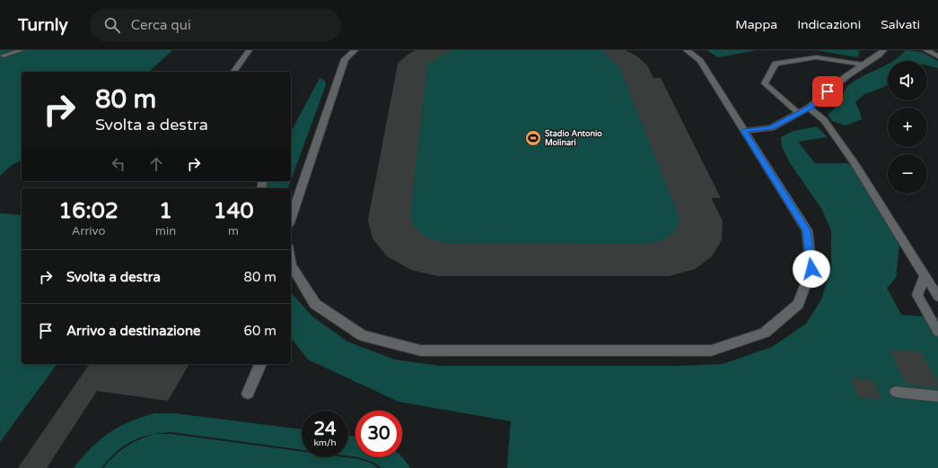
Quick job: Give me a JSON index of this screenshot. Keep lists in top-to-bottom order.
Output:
{
  "places": {
    "sports": ["Stadio Antonio Molinari"]
  },
  "page": {
    "header": "Turnly",
    "search": "Cerca qui",
    "nav": ["Mappa", "Indicazioni", "Salvati"],
    "map_buttons": ["+", "−"],
    "turn": ["80 m", "Svolta a destra"],
    "eta": [
      "16:02",
      "Arrivo",
      "1",
      "min",
      "140",
      "m"
    ],
    "list": [
      {
        "name": "Svolta a destra",
        "value": "80 m"
      },
      {
        "name": "Arrivo a destinazione",
        "value": "60 m"
      }
    ],
    "speed": "24 km/h",
    "limit": "30"
  }
}
